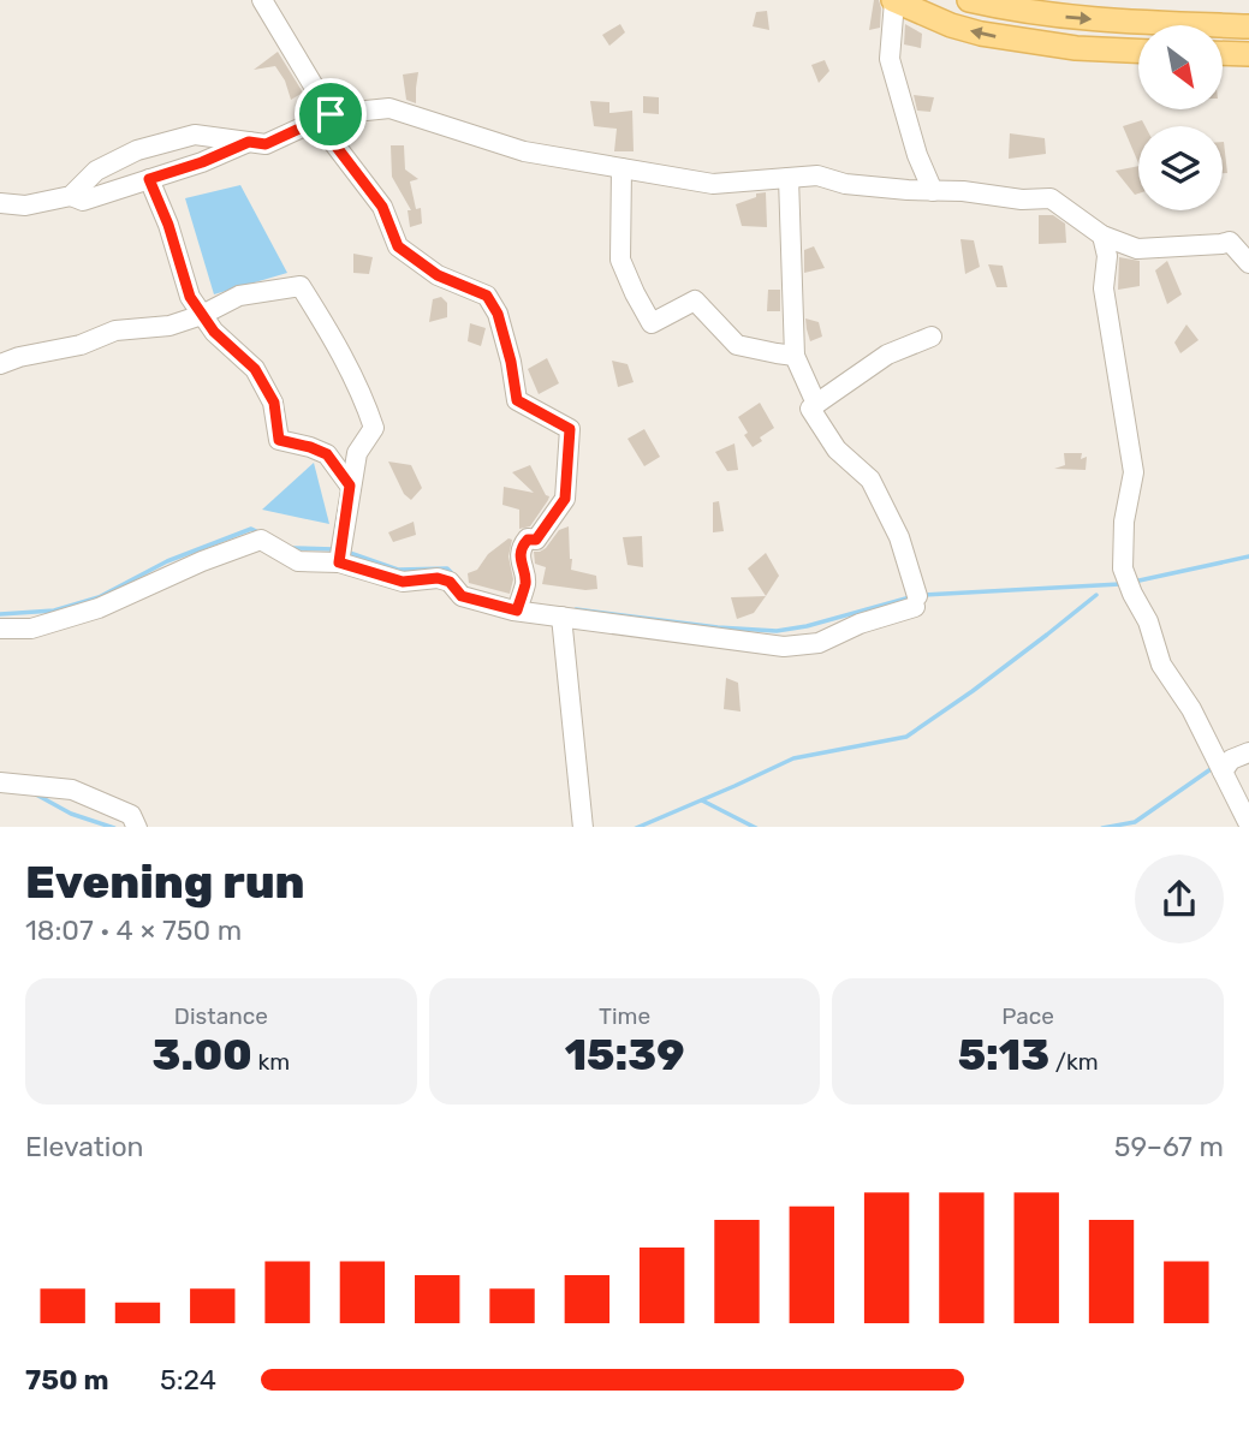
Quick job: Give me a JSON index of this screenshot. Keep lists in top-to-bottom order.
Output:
{
  "north": "bottom right",
  "page": {
    "heading": ["Evening run", "18:07 · 4 × 750 m"],
    "stats": [
      ["Distance", "3.00 km"],
      ["Time", "15:39"],
      ["Pace", "5:13 /km"]
    ],
    "chart": ["Elevation", "59–67 m"],
    "list": [
      {
        "name": "750 m",
        "note": "5:24"
      }
    ]
  }
}
